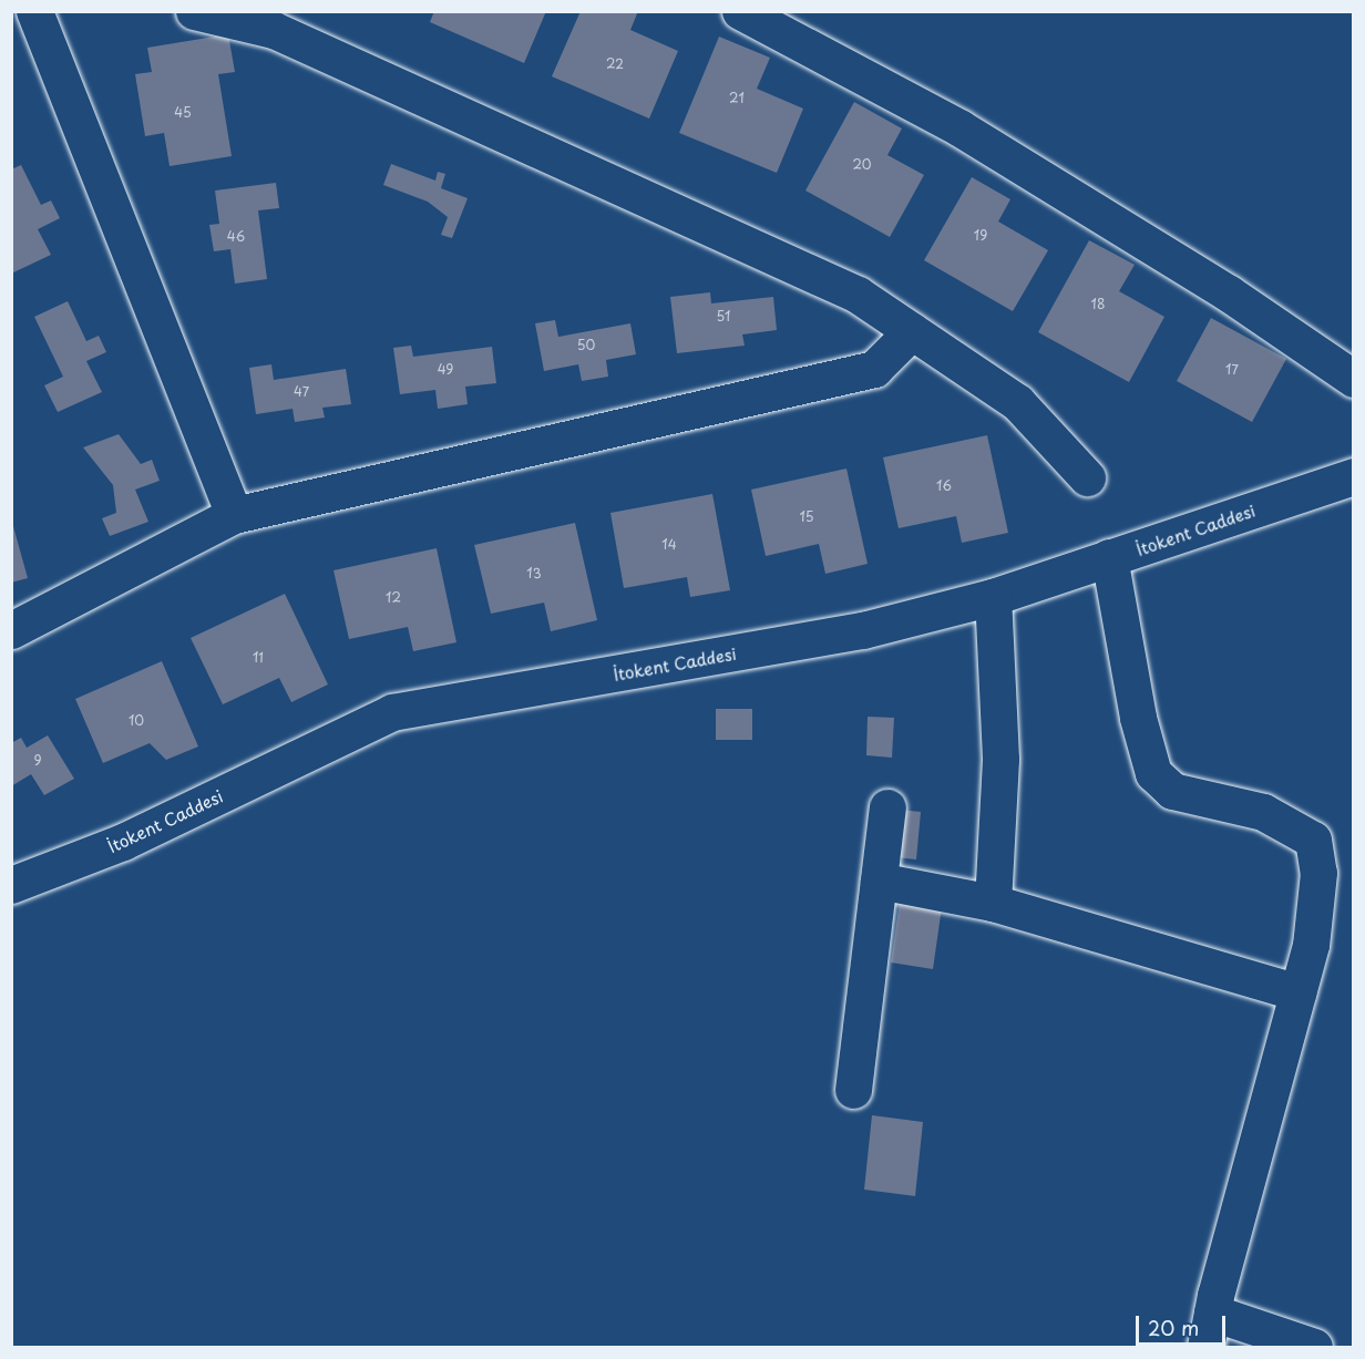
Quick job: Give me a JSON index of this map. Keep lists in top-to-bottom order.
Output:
{
  "streets": {
    "street": ["İtokent Caddesi"]
  },
  "house_numbers": [
    "22",
    "21",
    "45",
    "20",
    "19",
    "46",
    "18",
    "51",
    "50",
    "49",
    "17",
    "47",
    "16",
    "15",
    "14",
    "13",
    "12",
    "11",
    "10",
    "9"
  ],
  "scale_bar": "20 m"
}
